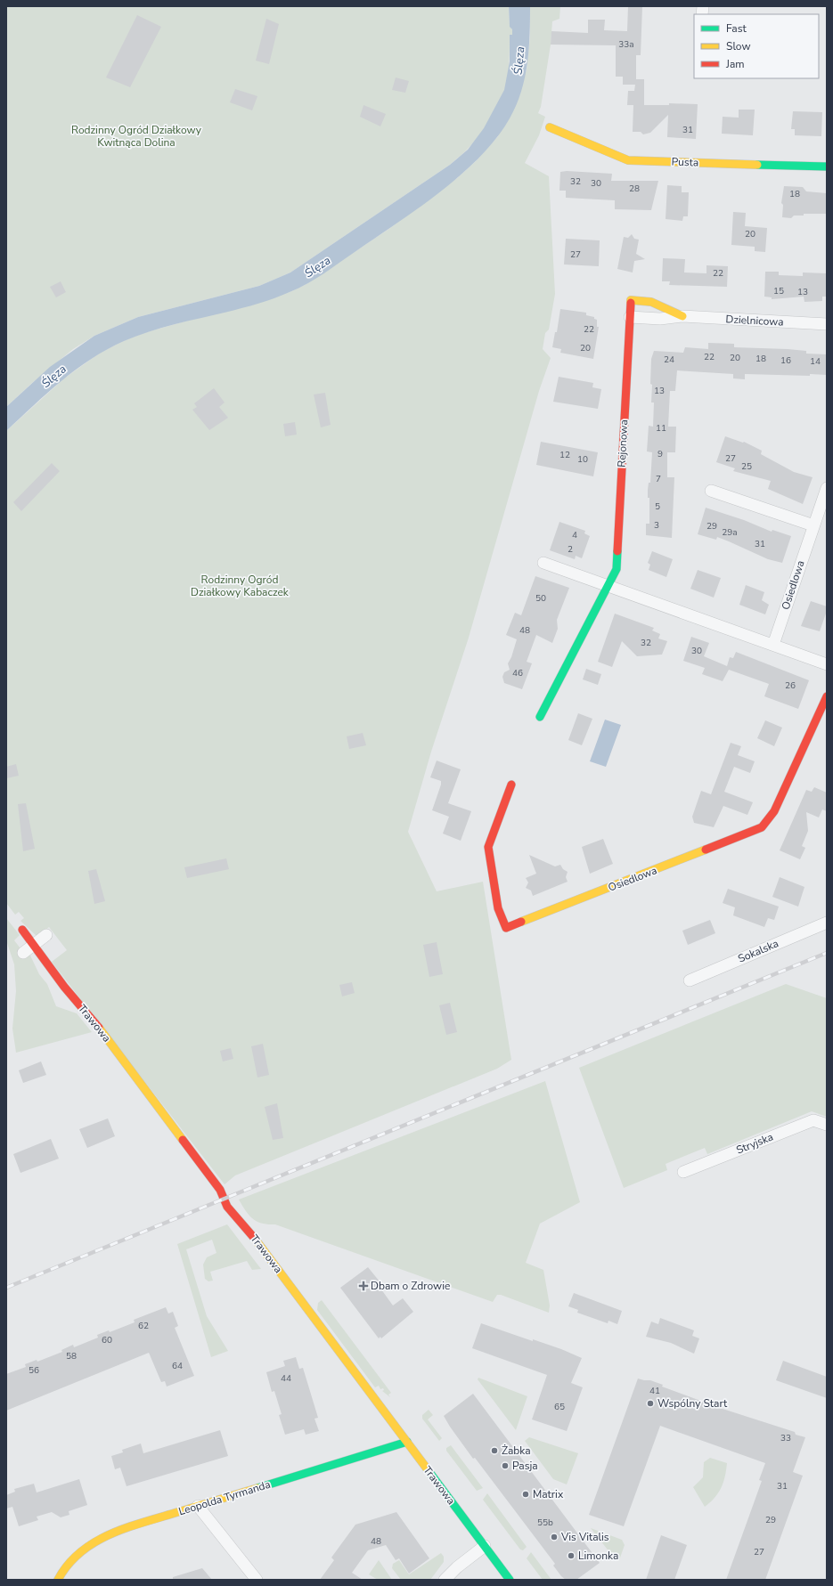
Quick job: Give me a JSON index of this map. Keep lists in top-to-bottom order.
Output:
{
  "streets": {
    "street": [
      "Pusta",
      "Dzielnicowa",
      "Rejonowa",
      "Osiedlowa",
      "Sokalska",
      "Trawowa",
      "Stryjska",
      "Leopolda Tyrmanda"
    ]
  },
  "crossings": [
    ["Dzielnicowa", "Rejonowa"],
    ["Trawowa", "Leopolda Tyrmanda"]
  ],
  "water": ["Ślęza"],
  "parks": ["Rodzinny Ogród Działkowy Kwitnąca Dolina", "Rodzinny Ogród Działkowy Kabaczek"],
  "places": {
    "health": ["Dbam o Zdrowie"],
    "other": [
      "Wspólny Start",
      "Żabka",
      "Pasja",
      "Matrix",
      "Vis Vitalis",
      "Limonka"
    ]
  },
  "house_numbers": [
    "33a",
    "31",
    "32",
    "30",
    "28",
    "18",
    "20",
    "27",
    "22",
    "15",
    "13",
    "22",
    "20",
    "22",
    "20",
    "18",
    "24",
    "16",
    "14",
    "13",
    "11",
    "9",
    "12",
    "27",
    "10",
    "25",
    "7",
    "5",
    "3",
    "29",
    "29a",
    "4",
    "31",
    "2",
    "50",
    "48",
    "32",
    "30",
    "46",
    "26",
    "62",
    "60",
    "58",
    "64",
    "56",
    "44",
    "41",
    "65",
    "33",
    "31",
    "29",
    "55b",
    "48",
    "27"
  ],
  "legend": ["Fast", "Slow", "Jam"]
}
